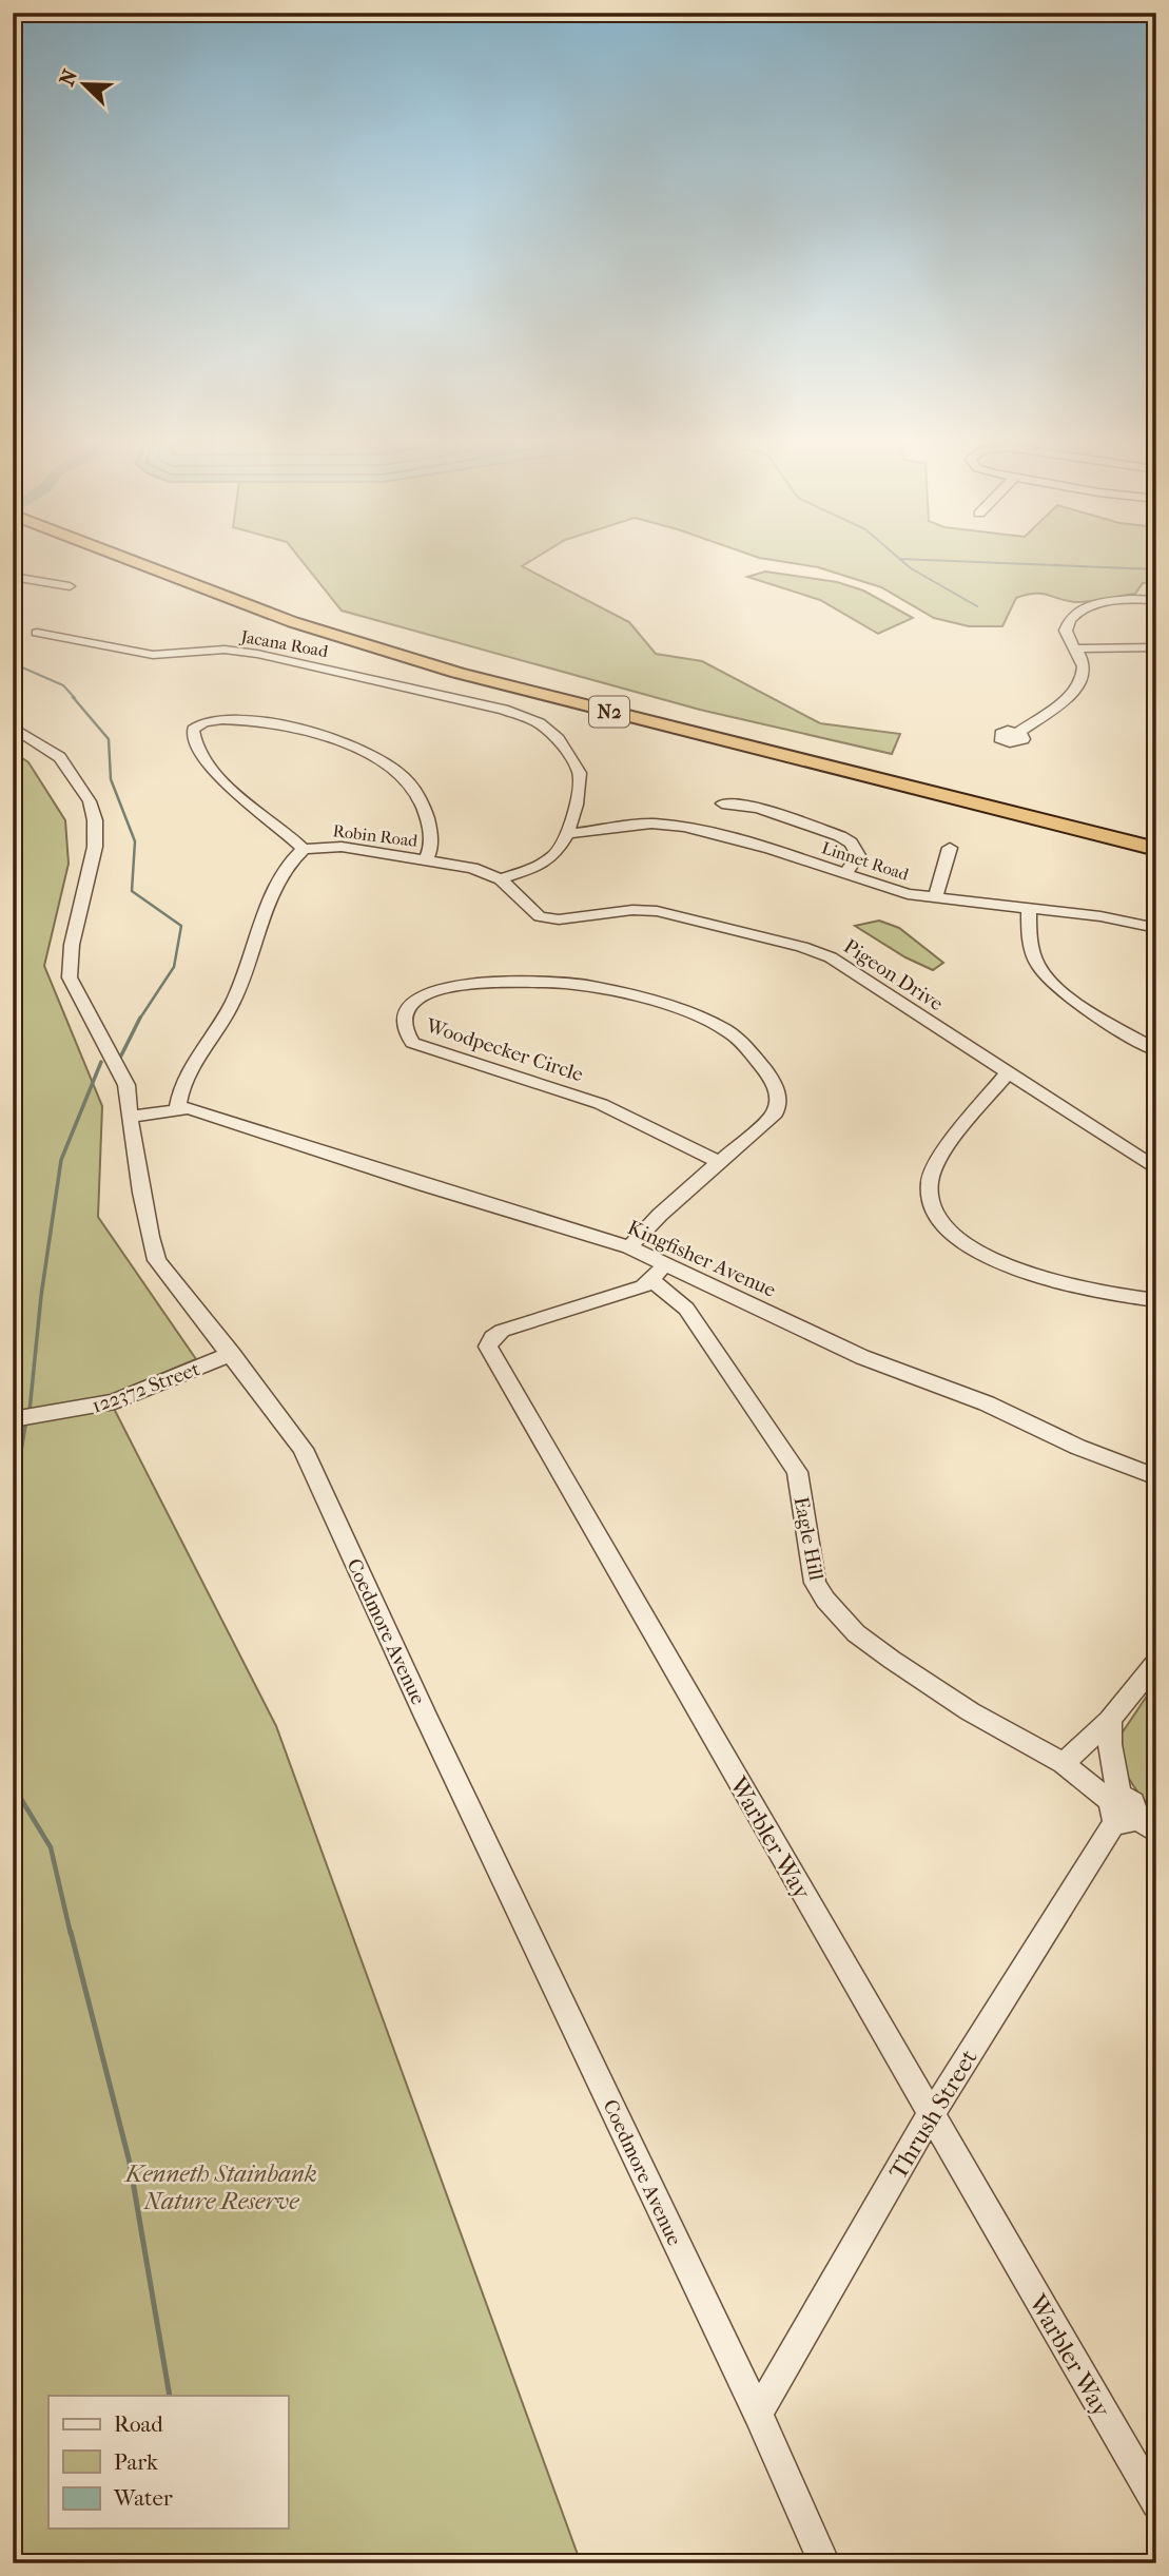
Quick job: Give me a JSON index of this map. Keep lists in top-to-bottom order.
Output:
{
  "streets": {
    "highway": ["N2"],
    "street": [
      "Jacana Road",
      "Robin Road",
      "Linnet Road",
      "Pigeon Drive",
      "Woodpecker Circle",
      "Kingfisher Avenue",
      "122372 Street",
      "Eagle Hill",
      "Coedmore Avenue",
      "Warbler Way",
      "Thrush Street"
    ]
  },
  "crossings": [
    ["Jacana Road", "Linnet Road"],
    ["Robin Road", "Pigeon Drive"],
    ["Robin Road", "Kingfisher Avenue"],
    ["Woodpecker Circle", "Kingfisher Avenue"],
    ["Kingfisher Avenue", "Coedmore Avenue"],
    ["Kingfisher Avenue", "Warbler Way"],
    ["122372 Street", "Coedmore Avenue"],
    ["Eagle Hill", "Warbler Way"],
    ["Eagle Hill", "Thrush Street"],
    ["Coedmore Avenue", "Thrush Street"],
    ["Warbler Way", "Thrush Street"]
  ],
  "parks": ["Kenneth Stainbank Nature Reserve"],
  "legend": ["Road", "Park", "Water"],
  "north": "top left"
}
